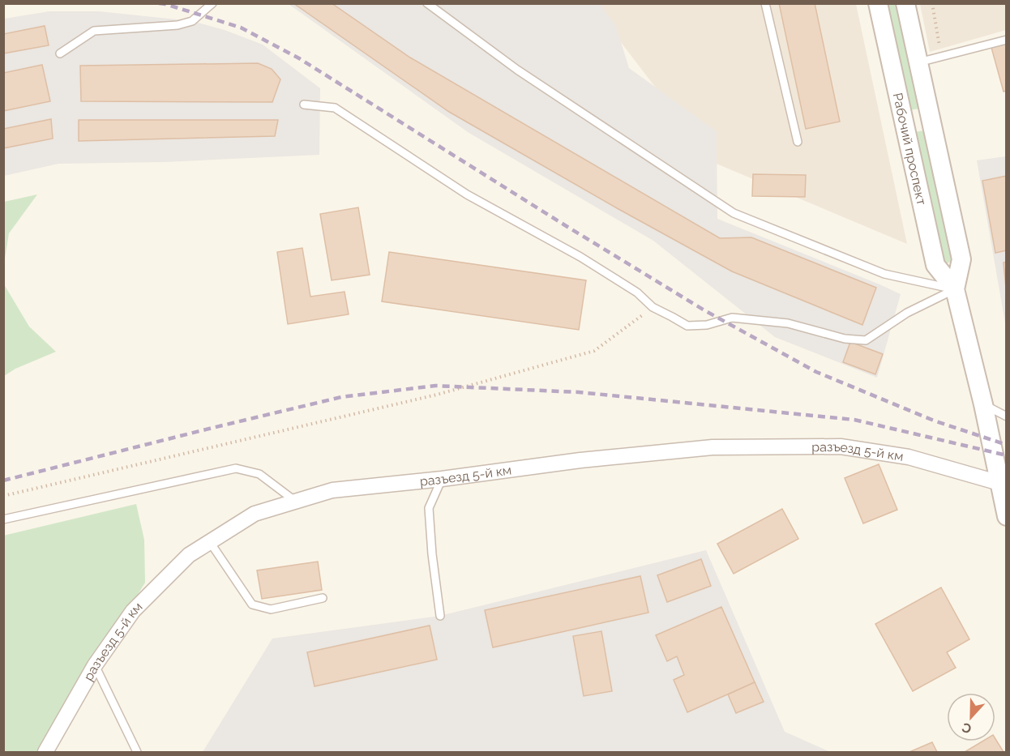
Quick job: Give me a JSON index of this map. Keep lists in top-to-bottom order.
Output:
{
  "streets": {
    "street": ["Рабочий проспект", "разъезд 5-й км"]
  },
  "crossings": [
    ["Рабочий проспект", "разъезд 5-й км"]
  ],
  "north": "bottom"
}
